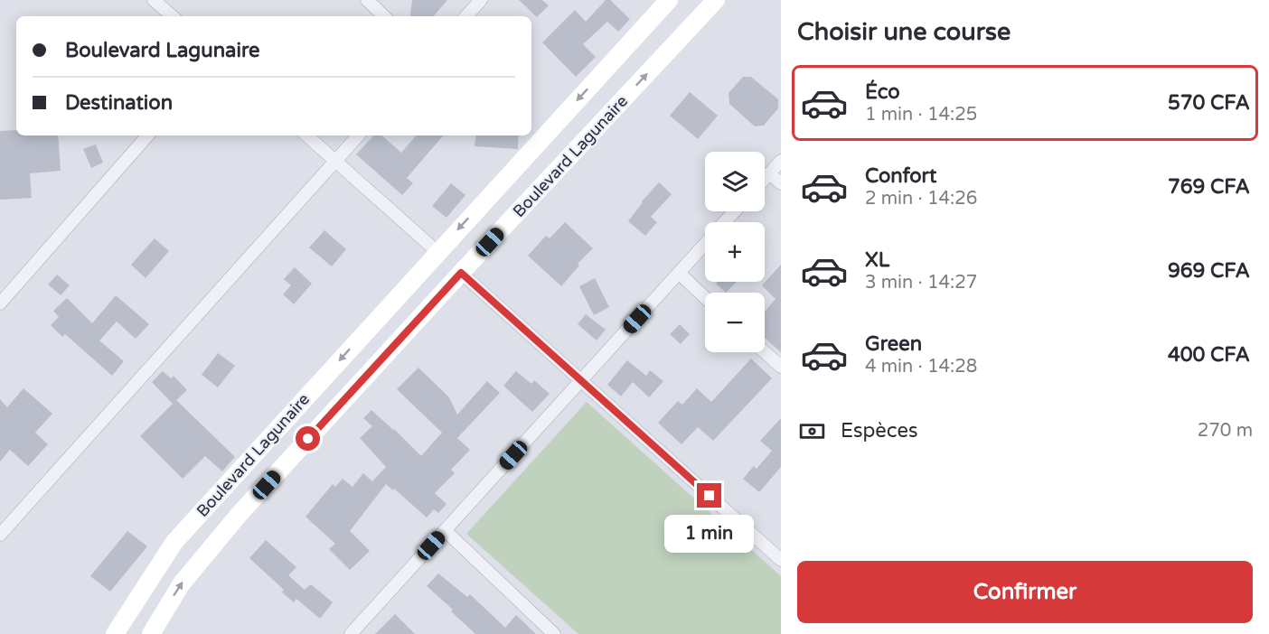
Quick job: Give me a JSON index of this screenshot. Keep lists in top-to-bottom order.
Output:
{
  "streets": {
    "main road": ["Boulevard Lagunaire"]
  },
  "page": {
    "heading": "Choisir une course",
    "banner": ["Boulevard Lagunaire", "Destination"],
    "list": [
      {
        "name": "Éco",
        "note": "1 min · 14:25",
        "value": "570 CFA"
      },
      {
        "name": "Confort",
        "note": "2 min · 14:26",
        "value": "769 CFA"
      },
      {
        "name": "XL",
        "note": "3 min · 14:27",
        "value": "969 CFA"
      },
      {
        "name": "Green",
        "note": "4 min · 14:28",
        "value": "400 CFA"
      }
    ],
    "map_buttons": ["+", "−"],
    "pay": ["Espèces", "270 m"],
    "bubble": "1 min",
    "buttons": "Confirmer"
  }
}
